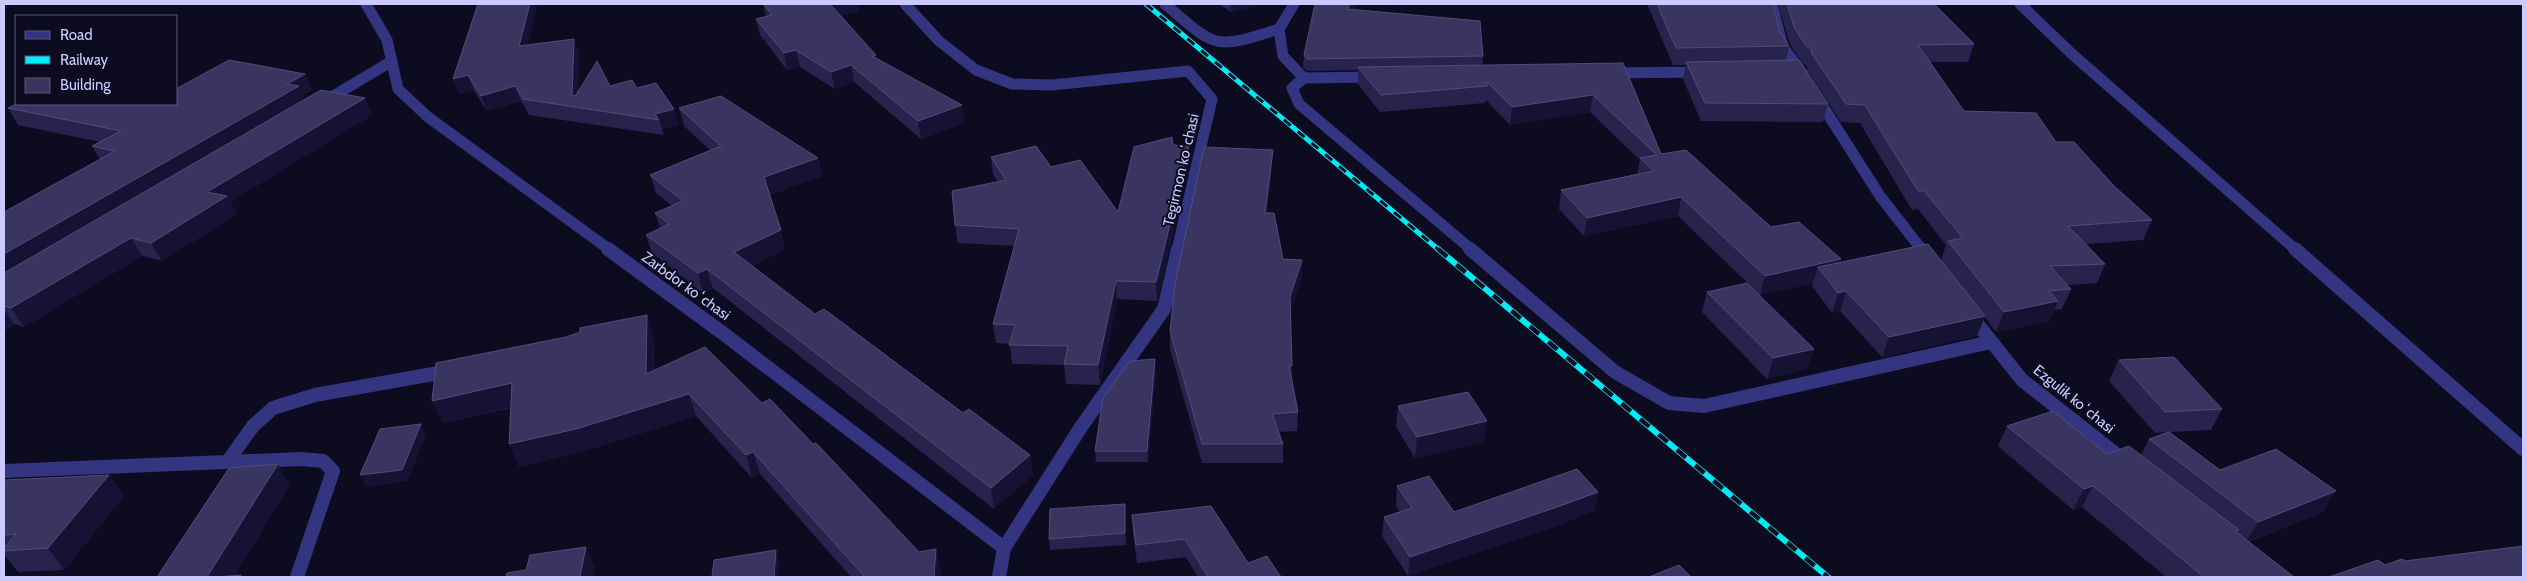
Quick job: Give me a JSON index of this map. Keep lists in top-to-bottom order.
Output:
{
  "streets": {
    "street": ["Tegirmon koʻchasi", "Zarbdor koʻchasi", "Ezgulik koʻchasi"]
  },
  "crossings": [
    ["Tegirmon koʻchasi", "Zarbdor koʻchasi"]
  ],
  "legend": ["Road", "Railway", "Building"]
}
